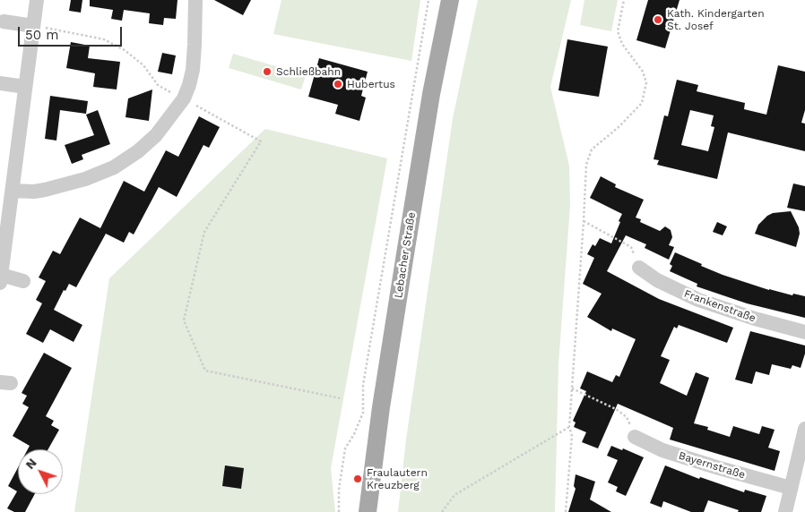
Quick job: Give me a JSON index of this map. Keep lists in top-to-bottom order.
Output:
{
  "streets": {
    "main road": ["Lebacher Straße"],
    "street": ["Frankenstraße", "Bayernstraße"]
  },
  "places": [
    "Kath. Kindergarten St. Josef",
    "Schließbahn",
    "Hubertus",
    "Fraulautern Kreuzberg"
  ],
  "scale_bar": "50 m",
  "north": "top left"
}
